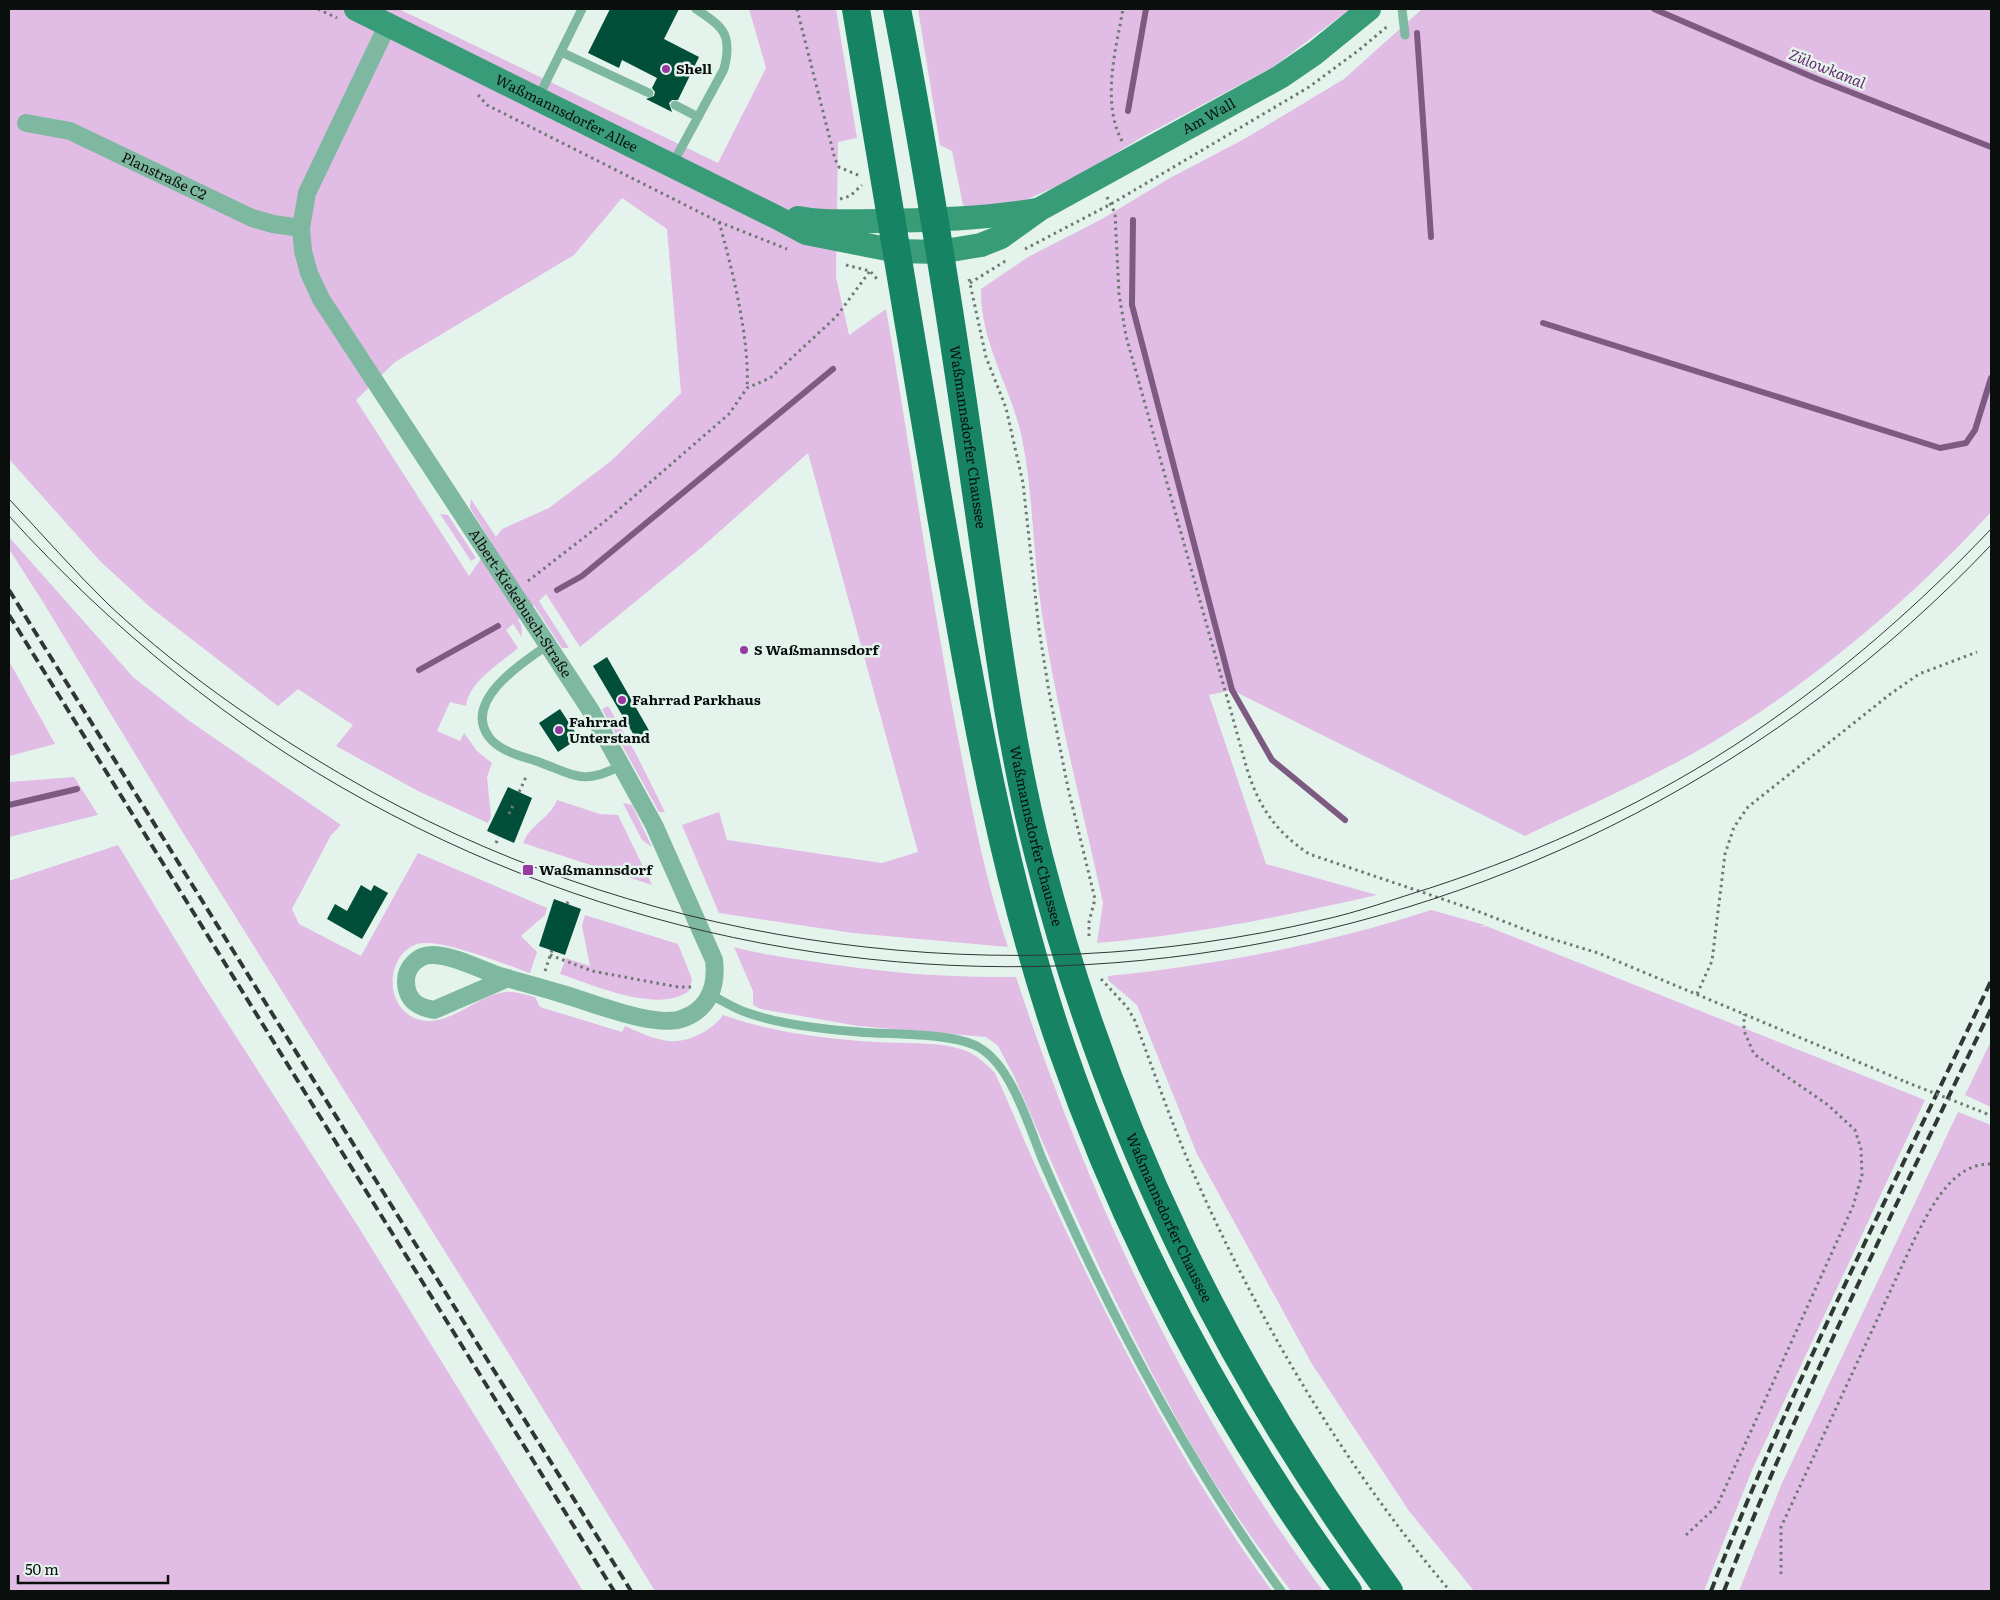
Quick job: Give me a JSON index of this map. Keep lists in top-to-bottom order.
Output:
{
  "streets": {
    "main road": ["Waßmannsdorfer Chaussee"],
    "street": [
      "Waßmannsdorfer Allee",
      "Am Wall",
      "Planstraße C2",
      "Albert-Kiekebusch-Straße"
    ]
  },
  "crossings": [
    ["Waßmannsdorfer Allee", "Am Wall"],
    ["Waßmannsdorfer Allee", "Waßmannsdorfer Chaussee"],
    ["Waßmannsdorfer Allee", "Albert-Kiekebusch-Straße"],
    ["Am Wall", "Waßmannsdorfer Chaussee"],
    ["Planstraße C2", "Albert-Kiekebusch-Straße"]
  ],
  "water": ["Zülowkanal"],
  "places": {
    "other": [
      "Shell",
      "S Waßmannsdorf",
      "Fahrrad Parkhaus",
      "Fahrrad Unterstand"
    ],
    "transit": ["Waßmannsdorf"]
  },
  "scale_bar": "50 m"
}
